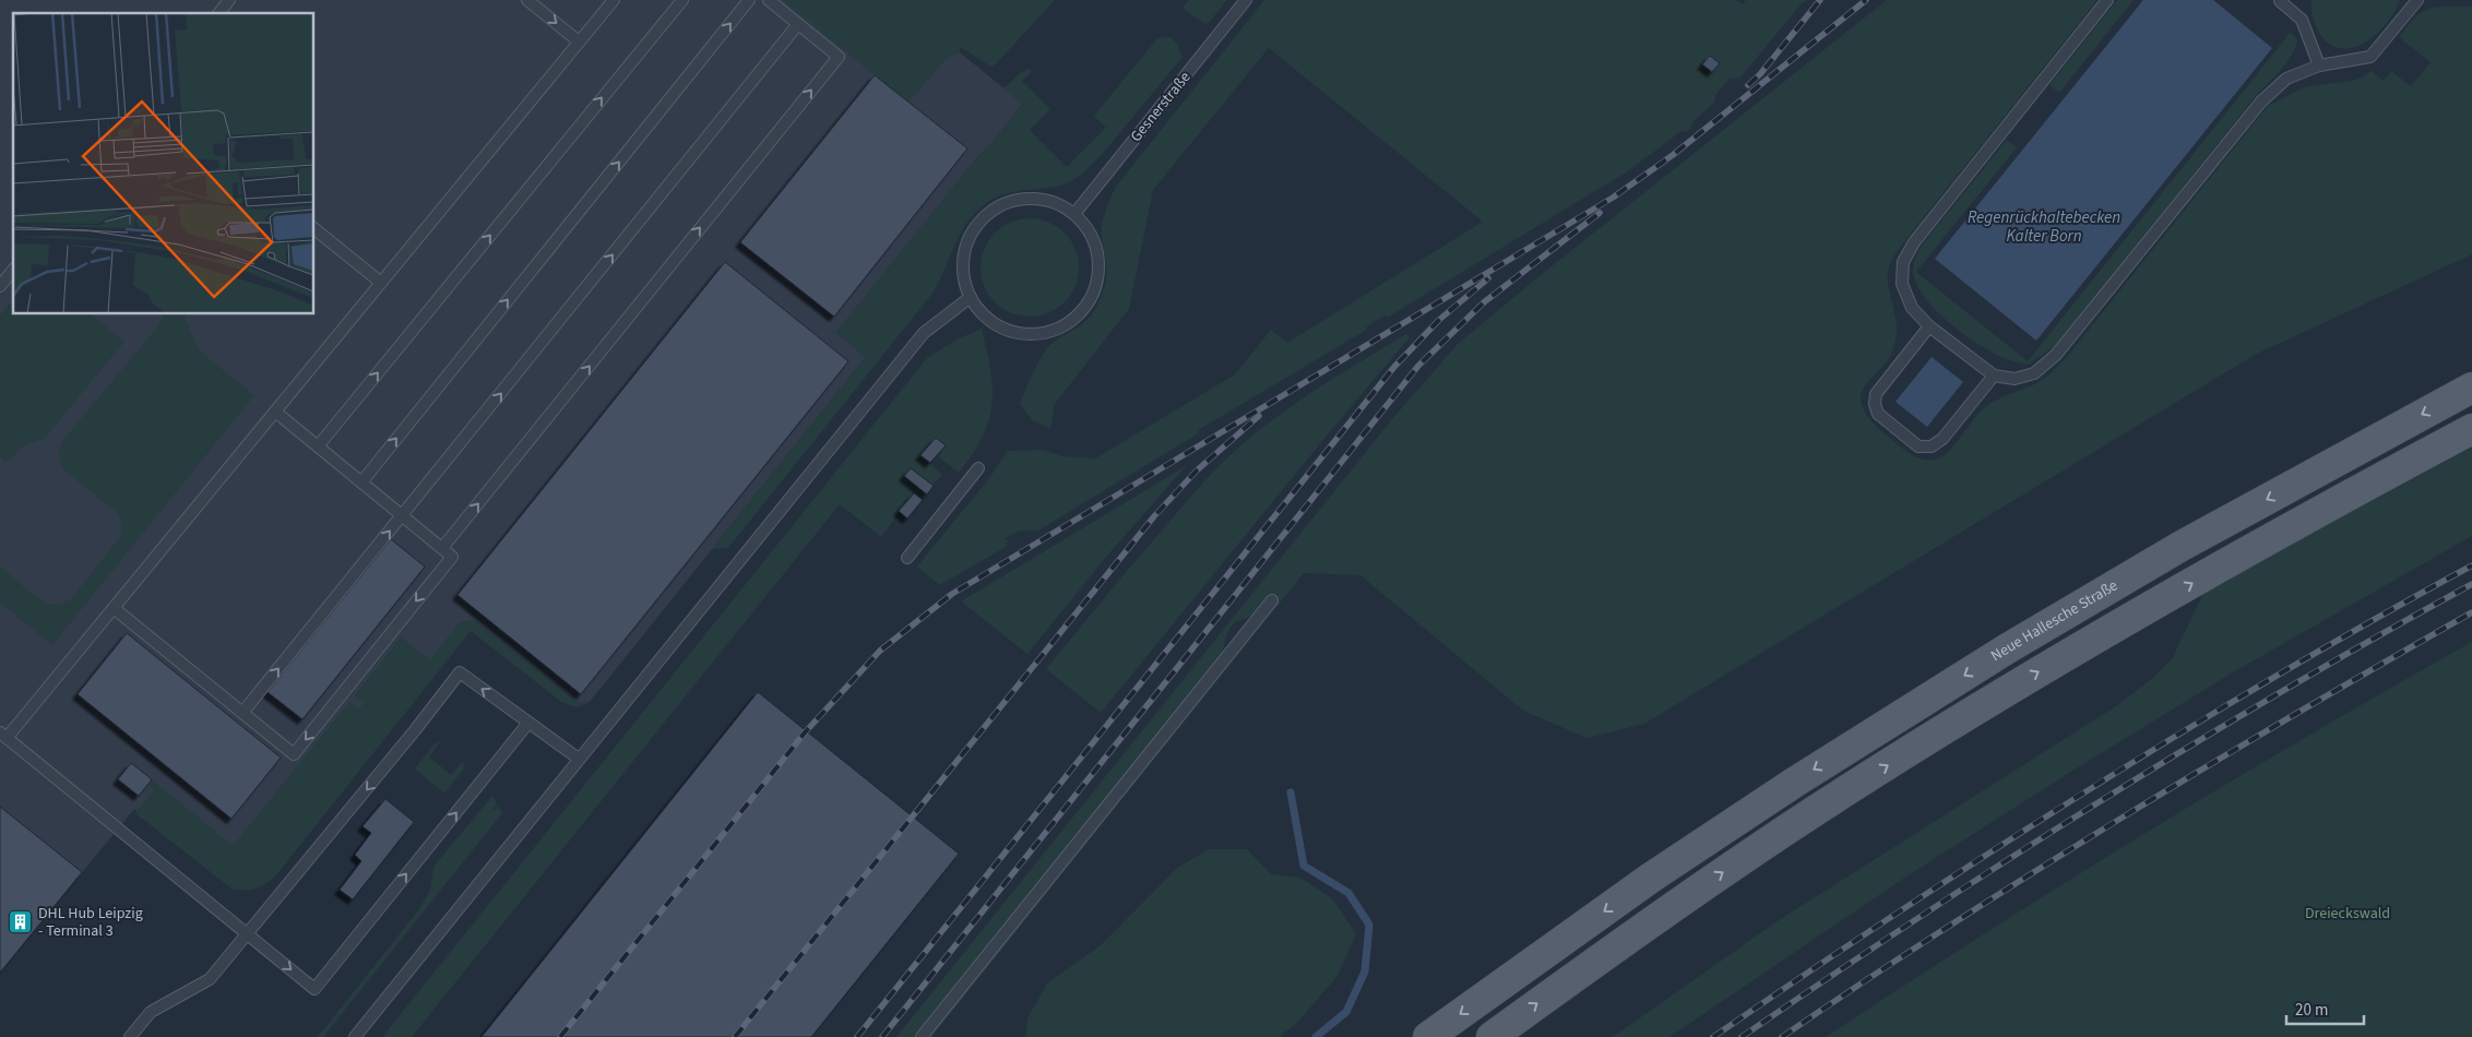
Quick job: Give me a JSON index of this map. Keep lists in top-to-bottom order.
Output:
{
  "streets": {
    "main road": ["Neue Hallesche Straße"],
    "lane": ["Gesnerstraße"]
  },
  "water": ["Regenrückhaltebecken Kalter Born"],
  "parks": ["Dreieckswald"],
  "places": {
    "building": ["DHL Hub Leipzig - Terminal 3"]
  },
  "scale_bar": "20 m"
}
